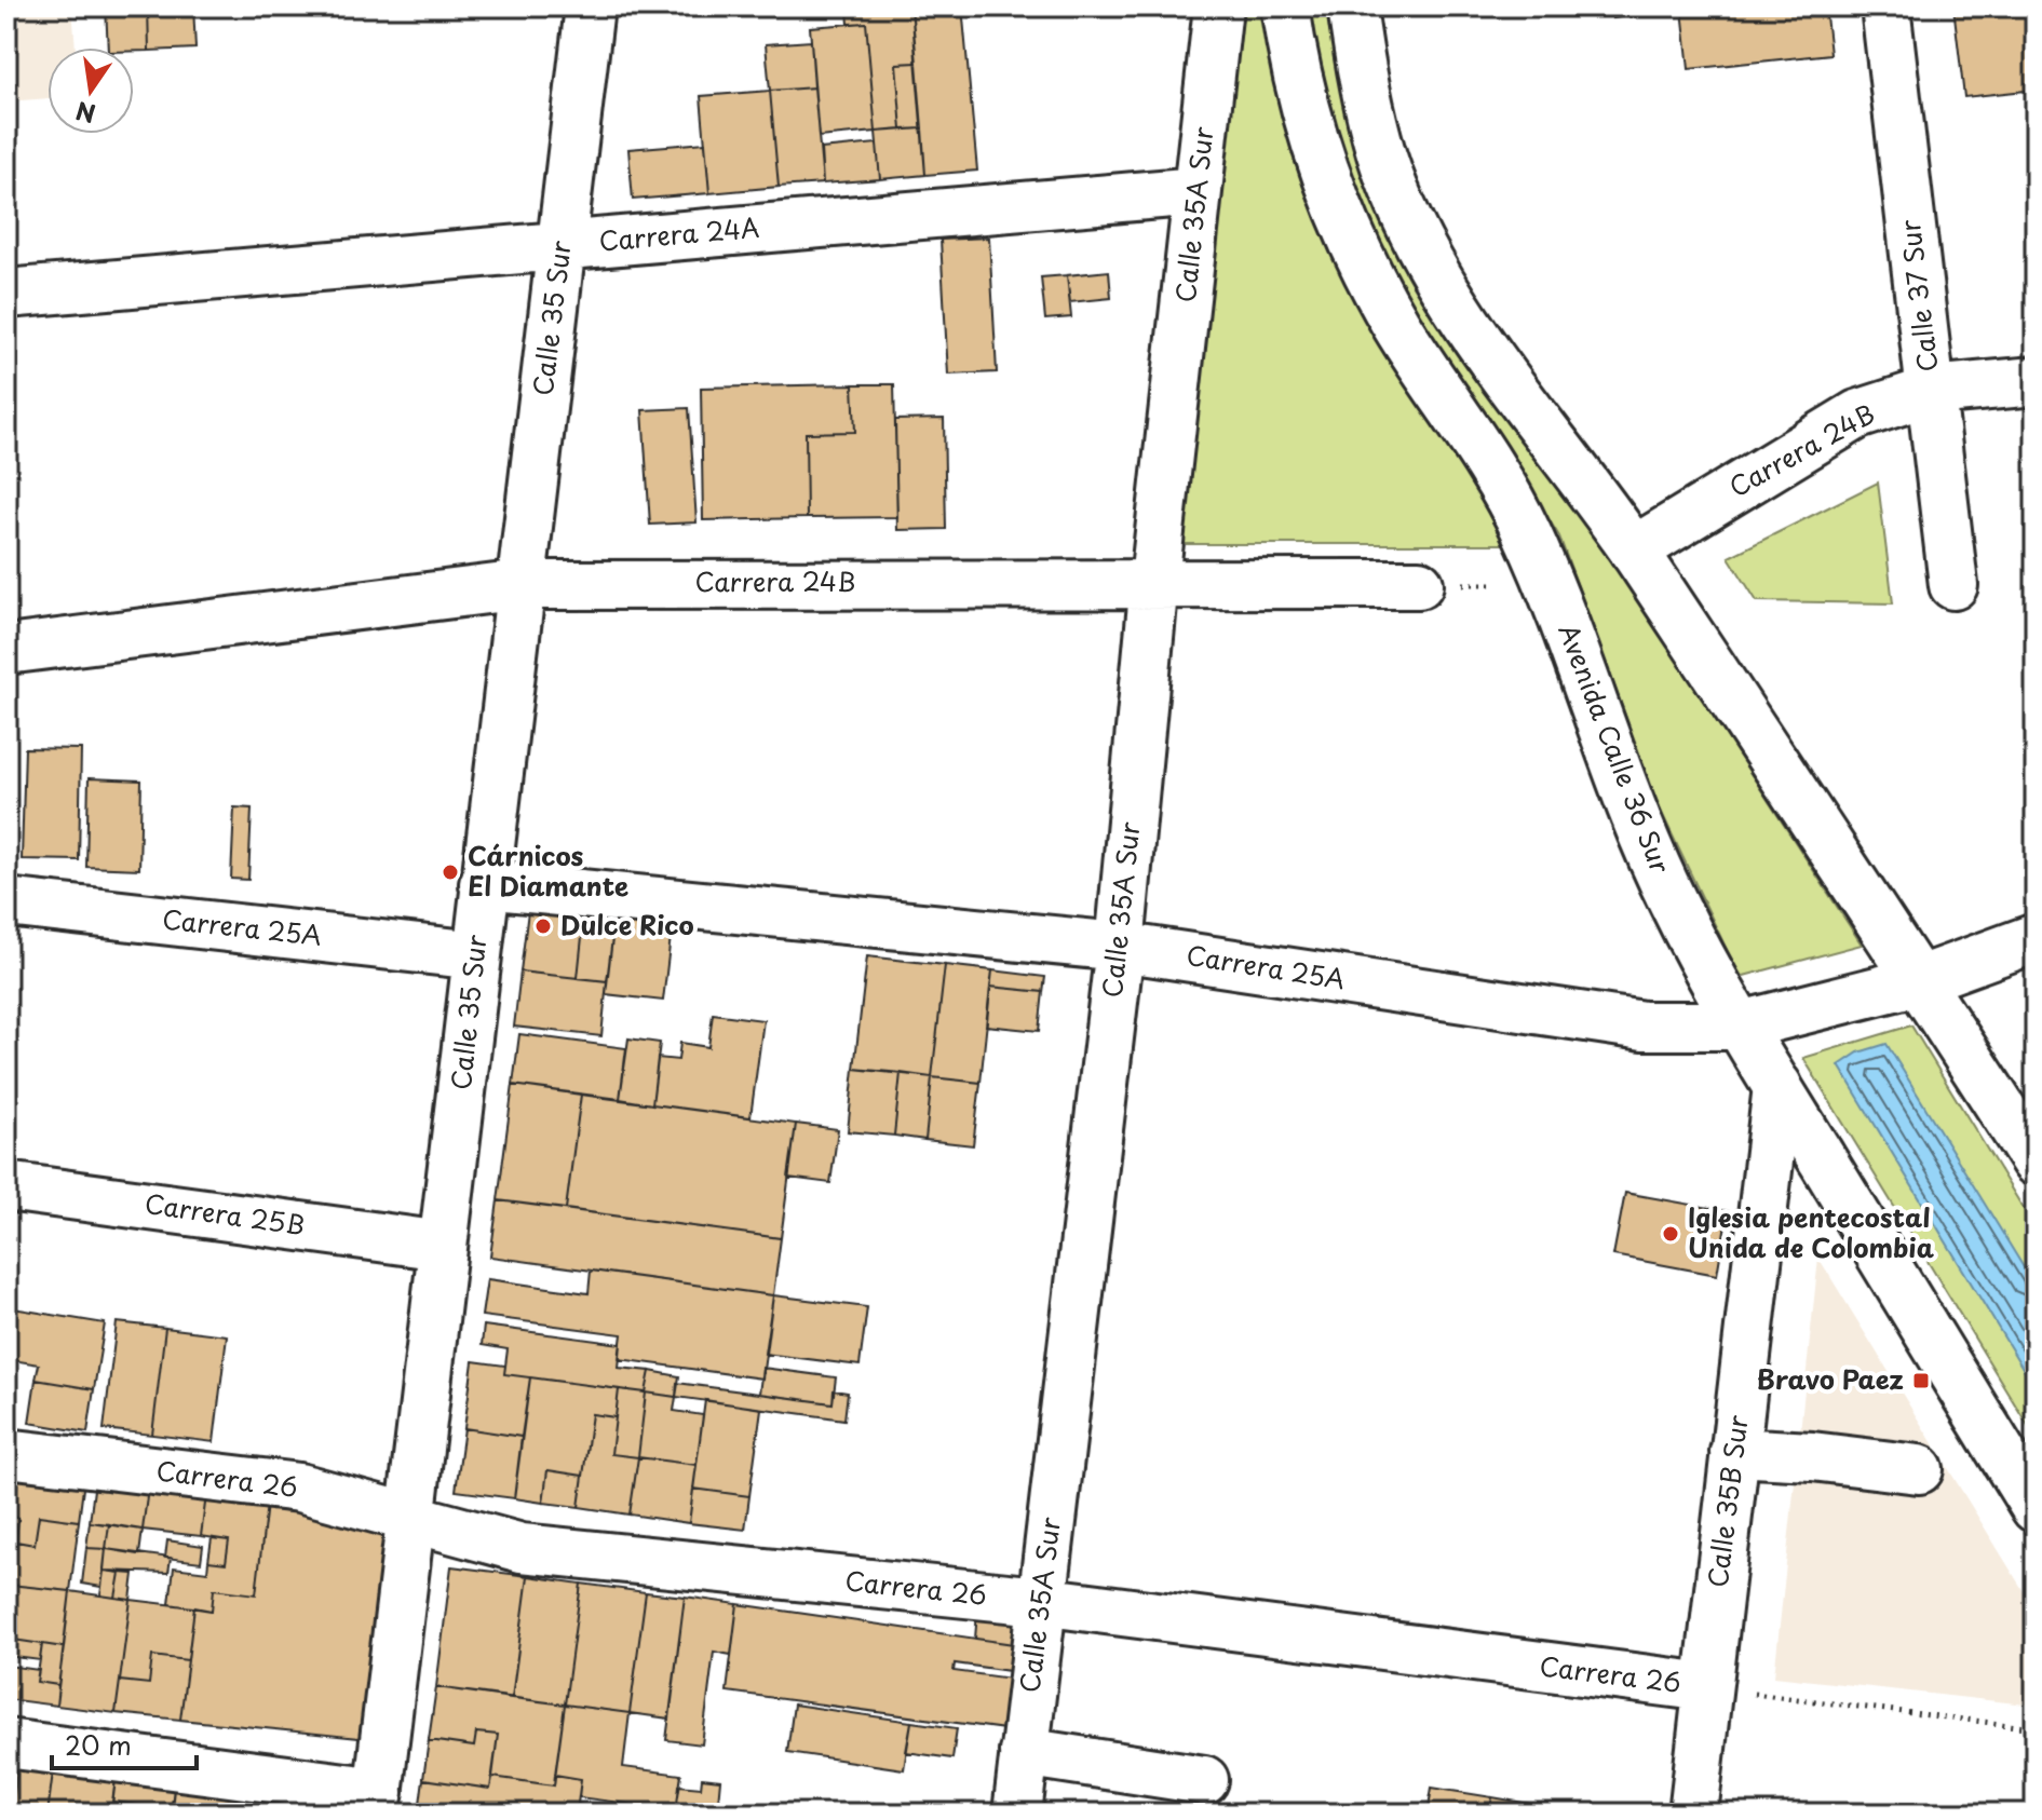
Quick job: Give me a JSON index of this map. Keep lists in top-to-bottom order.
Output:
{
  "streets": {
    "street": [
      "Calle 35A Sur",
      "Carrera 24A",
      "Calle 37 Sur",
      "Calle 35 Sur",
      "Carrera 24B",
      "Avenida Calle 36 Sur",
      "Carrera 25A",
      "Carrera 25B",
      "Carrera 26",
      "Calle 35B Sur"
    ]
  },
  "crossings": [
    ["Calle 35A Sur", "Carrera 24A"],
    ["Calle 35A Sur", "Carrera 24B"],
    ["Calle 35A Sur", "Carrera 25A"],
    ["Calle 35A Sur", "Carrera 26"],
    ["Carrera 24A", "Calle 35 Sur"],
    ["Calle 37 Sur", "Carrera 24B"],
    ["Calle 35 Sur", "Carrera 24B"],
    ["Calle 35 Sur", "Carrera 25A"],
    ["Calle 35 Sur", "Carrera 25B"],
    ["Calle 35 Sur", "Carrera 26"],
    ["Avenida Calle 36 Sur", "Carrera 25A"],
    ["Avenida Calle 36 Sur", "Calle 35B Sur"],
    ["Carrera 26", "Calle 35B Sur"]
  ],
  "places": {
    "other": ["Cárnicos El Diamante", "Dulce Rico", "Iglesia pentecostal Unida de Colombia"],
    "transit": ["Bravo Paez"]
  },
  "scale_bar": "20 m",
  "north": "bottom"
}
